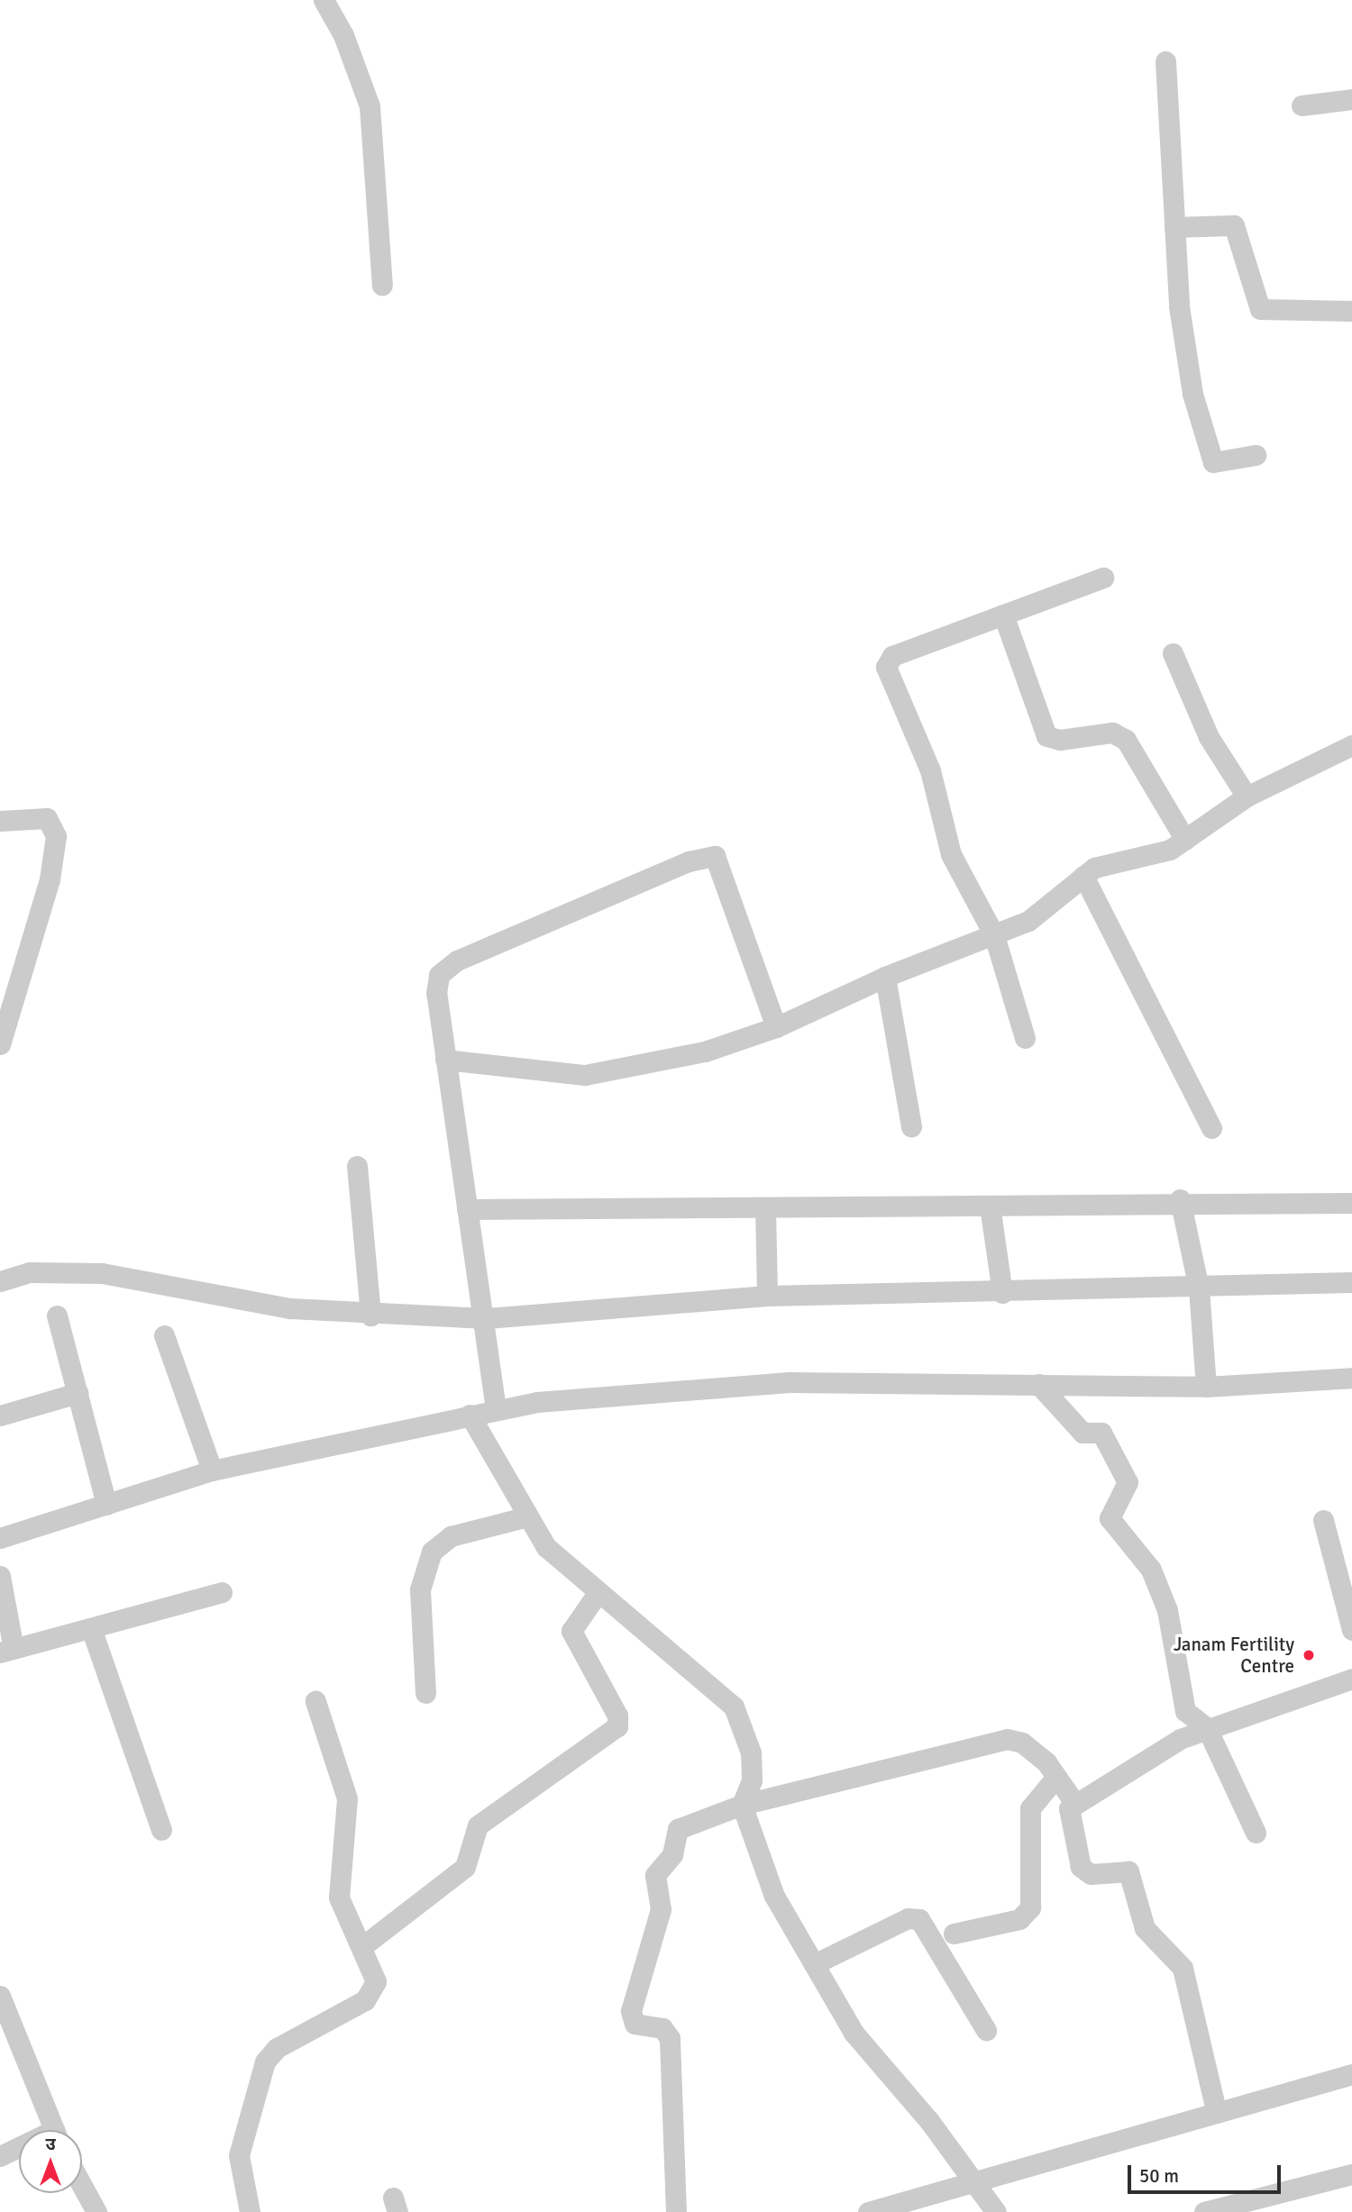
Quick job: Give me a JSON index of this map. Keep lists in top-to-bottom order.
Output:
{
  "places": ["Janam Fertility Centre"],
  "scale_bar": "50 m",
  "north": "top"
}
